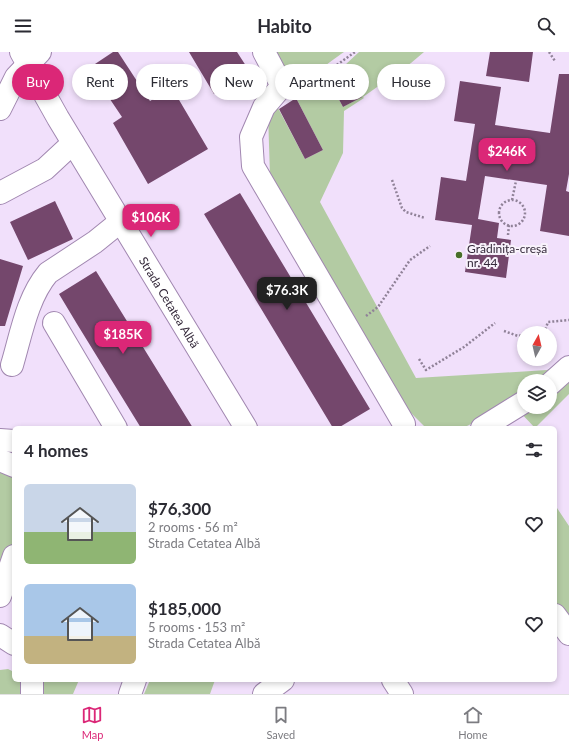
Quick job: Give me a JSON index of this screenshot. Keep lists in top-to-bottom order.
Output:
{
  "streets": {
    "street": ["Strada Cetatea Albă"]
  },
  "places": ["Grădinița-creșă nr. 44"],
  "north": "top",
  "page": {
    "header": "Habito",
    "chip": [
      "Buy",
      "Rent",
      "Filters",
      "New",
      "Apartment",
      "House"
    ],
    "price": [
      "$246K",
      "$106K",
      "$76.3K",
      "$185K"
    ],
    "heading": "4 homes",
    "list": [
      {
        "name": "$76,300",
        "note": "2 rooms · 56 m² · Strada Cetatea Albă"
      },
      {
        "name": "$185,000",
        "note": "5 rooms · 153 m² · Strada Cetatea Albă"
      }
    ],
    "tabs": ["Map", "Saved", "Home"]
  }
}
